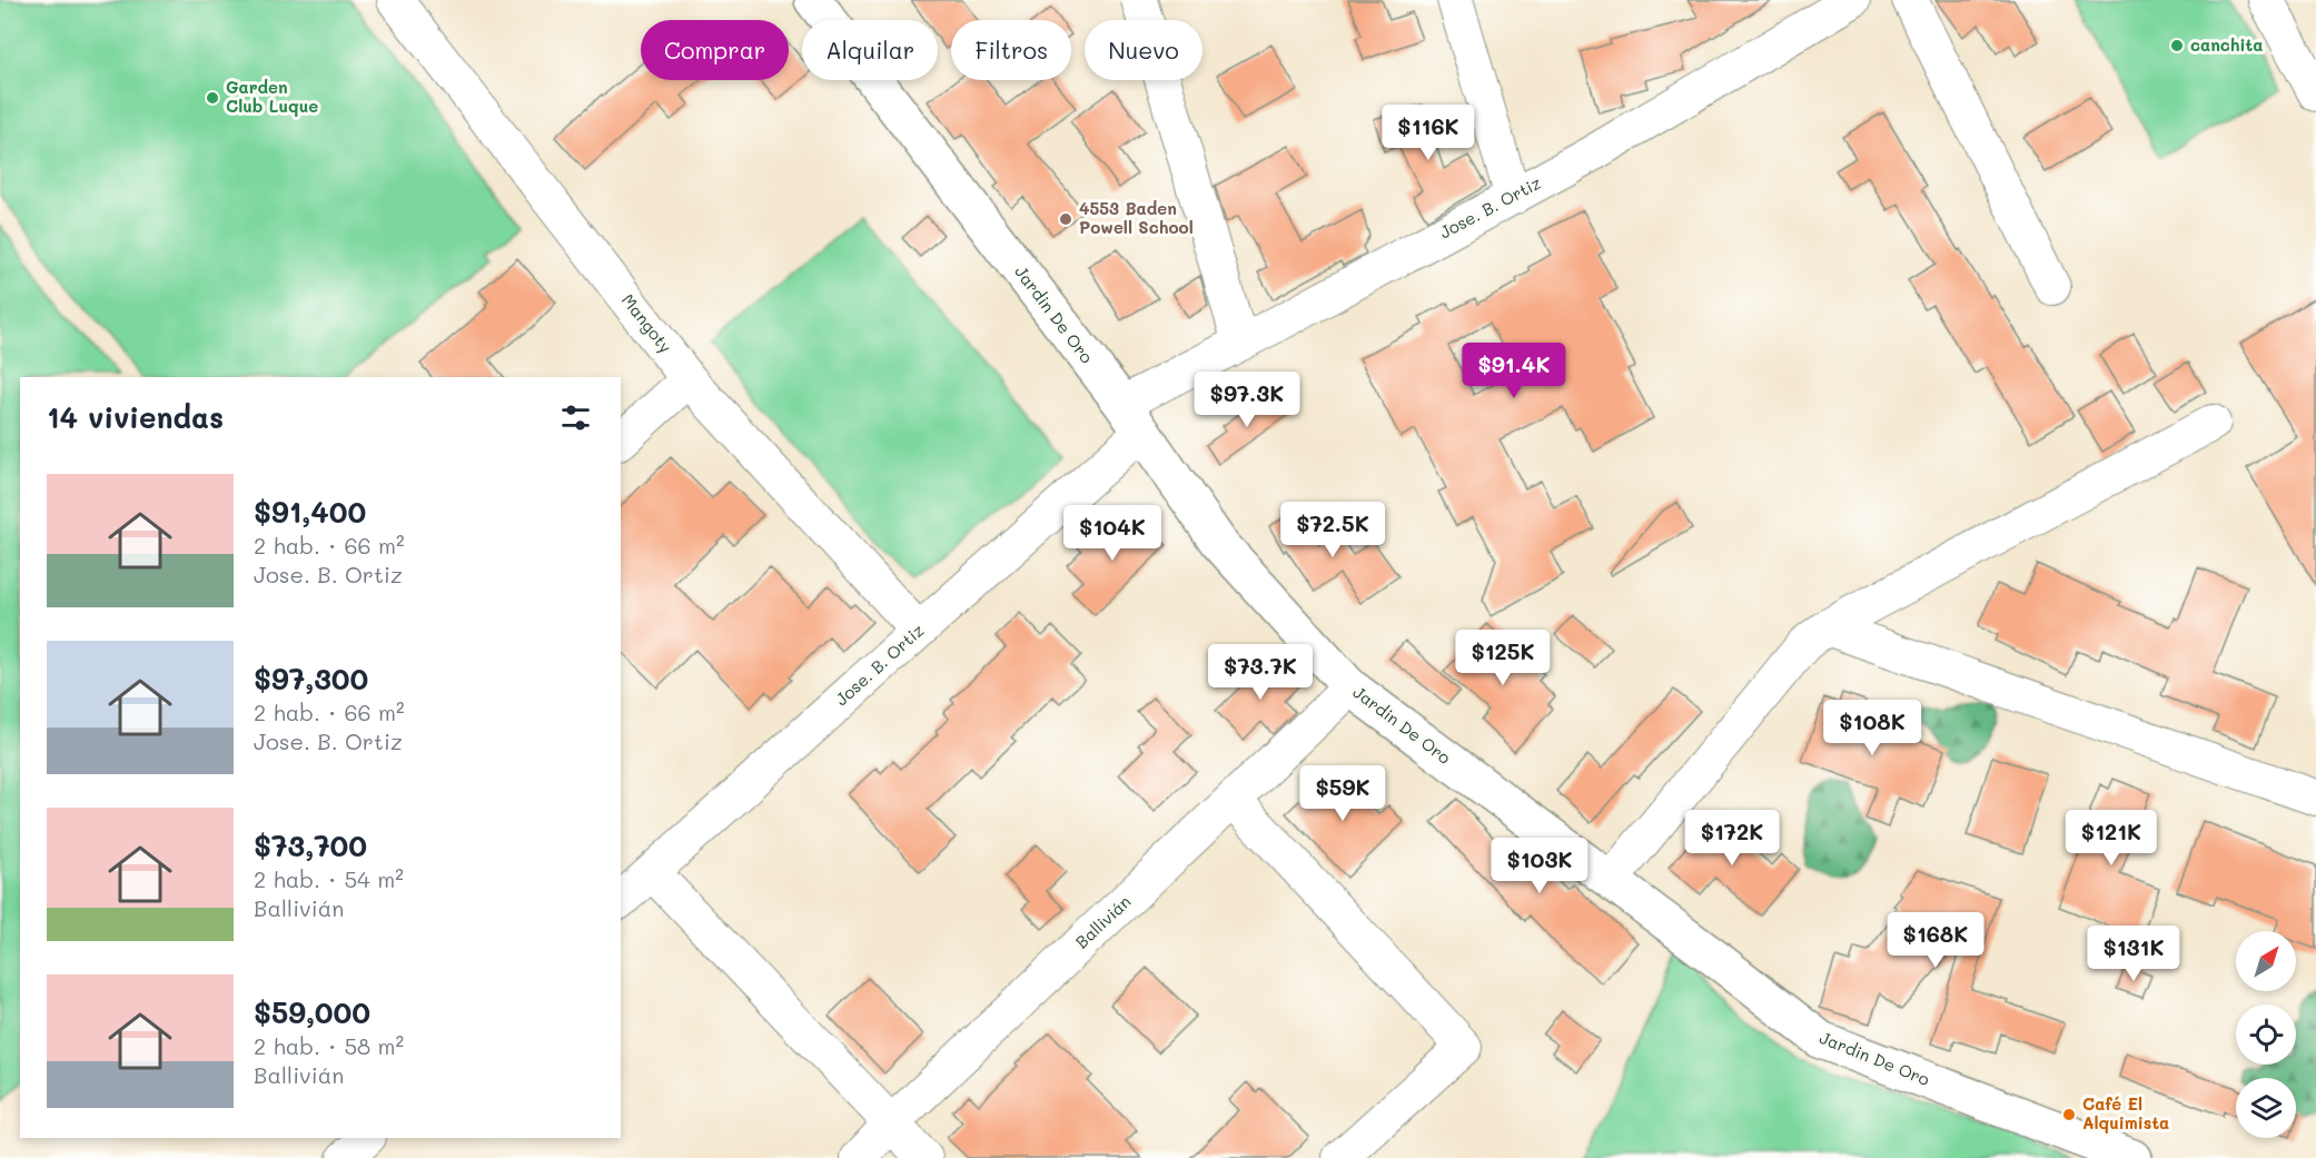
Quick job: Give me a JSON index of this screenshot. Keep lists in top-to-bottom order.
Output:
{
  "streets": {
    "street": [
      "Jose. B. Ortiz",
      "Jardin De Oro",
      "Mangoty",
      "Ballivián"
    ]
  },
  "crossings": [
    ["Jose. B. Ortiz", "Jardin De Oro"],
    ["Jose. B. Ortiz", "Mangoty"],
    ["Jardin De Oro", "Ballivián"]
  ],
  "places": [
    "canchita",
    "Garden Club Luque",
    "4553 Baden Powell School",
    "Café El Alquimista"
  ],
  "north": "top right",
  "page": {
    "chip": [
      "Comprar",
      "Alquilar",
      "Filtros",
      "Nuevo"
    ],
    "price": [
      "$116K",
      "$91.4K",
      "$97.3K",
      "$72.5K",
      "$104K",
      "$125K",
      "$73.7K",
      "$108K",
      "$59K",
      "$172K",
      "$121K",
      "$103K",
      "$168K",
      "$131K"
    ],
    "heading": "14 viviendas",
    "list": [
      {
        "name": "$91,400",
        "note": "2 hab. · 66 m² · Jose. B. Ortiz"
      },
      {
        "name": "$97,300",
        "note": "2 hab. · 66 m² · Jose. B. Ortiz"
      },
      {
        "name": "$73,700",
        "note": "2 hab. · 54 m² · Ballivián"
      },
      {
        "name": "$59,000",
        "note": "2 hab. · 58 m² · Ballivián"
      }
    ]
  }
}
